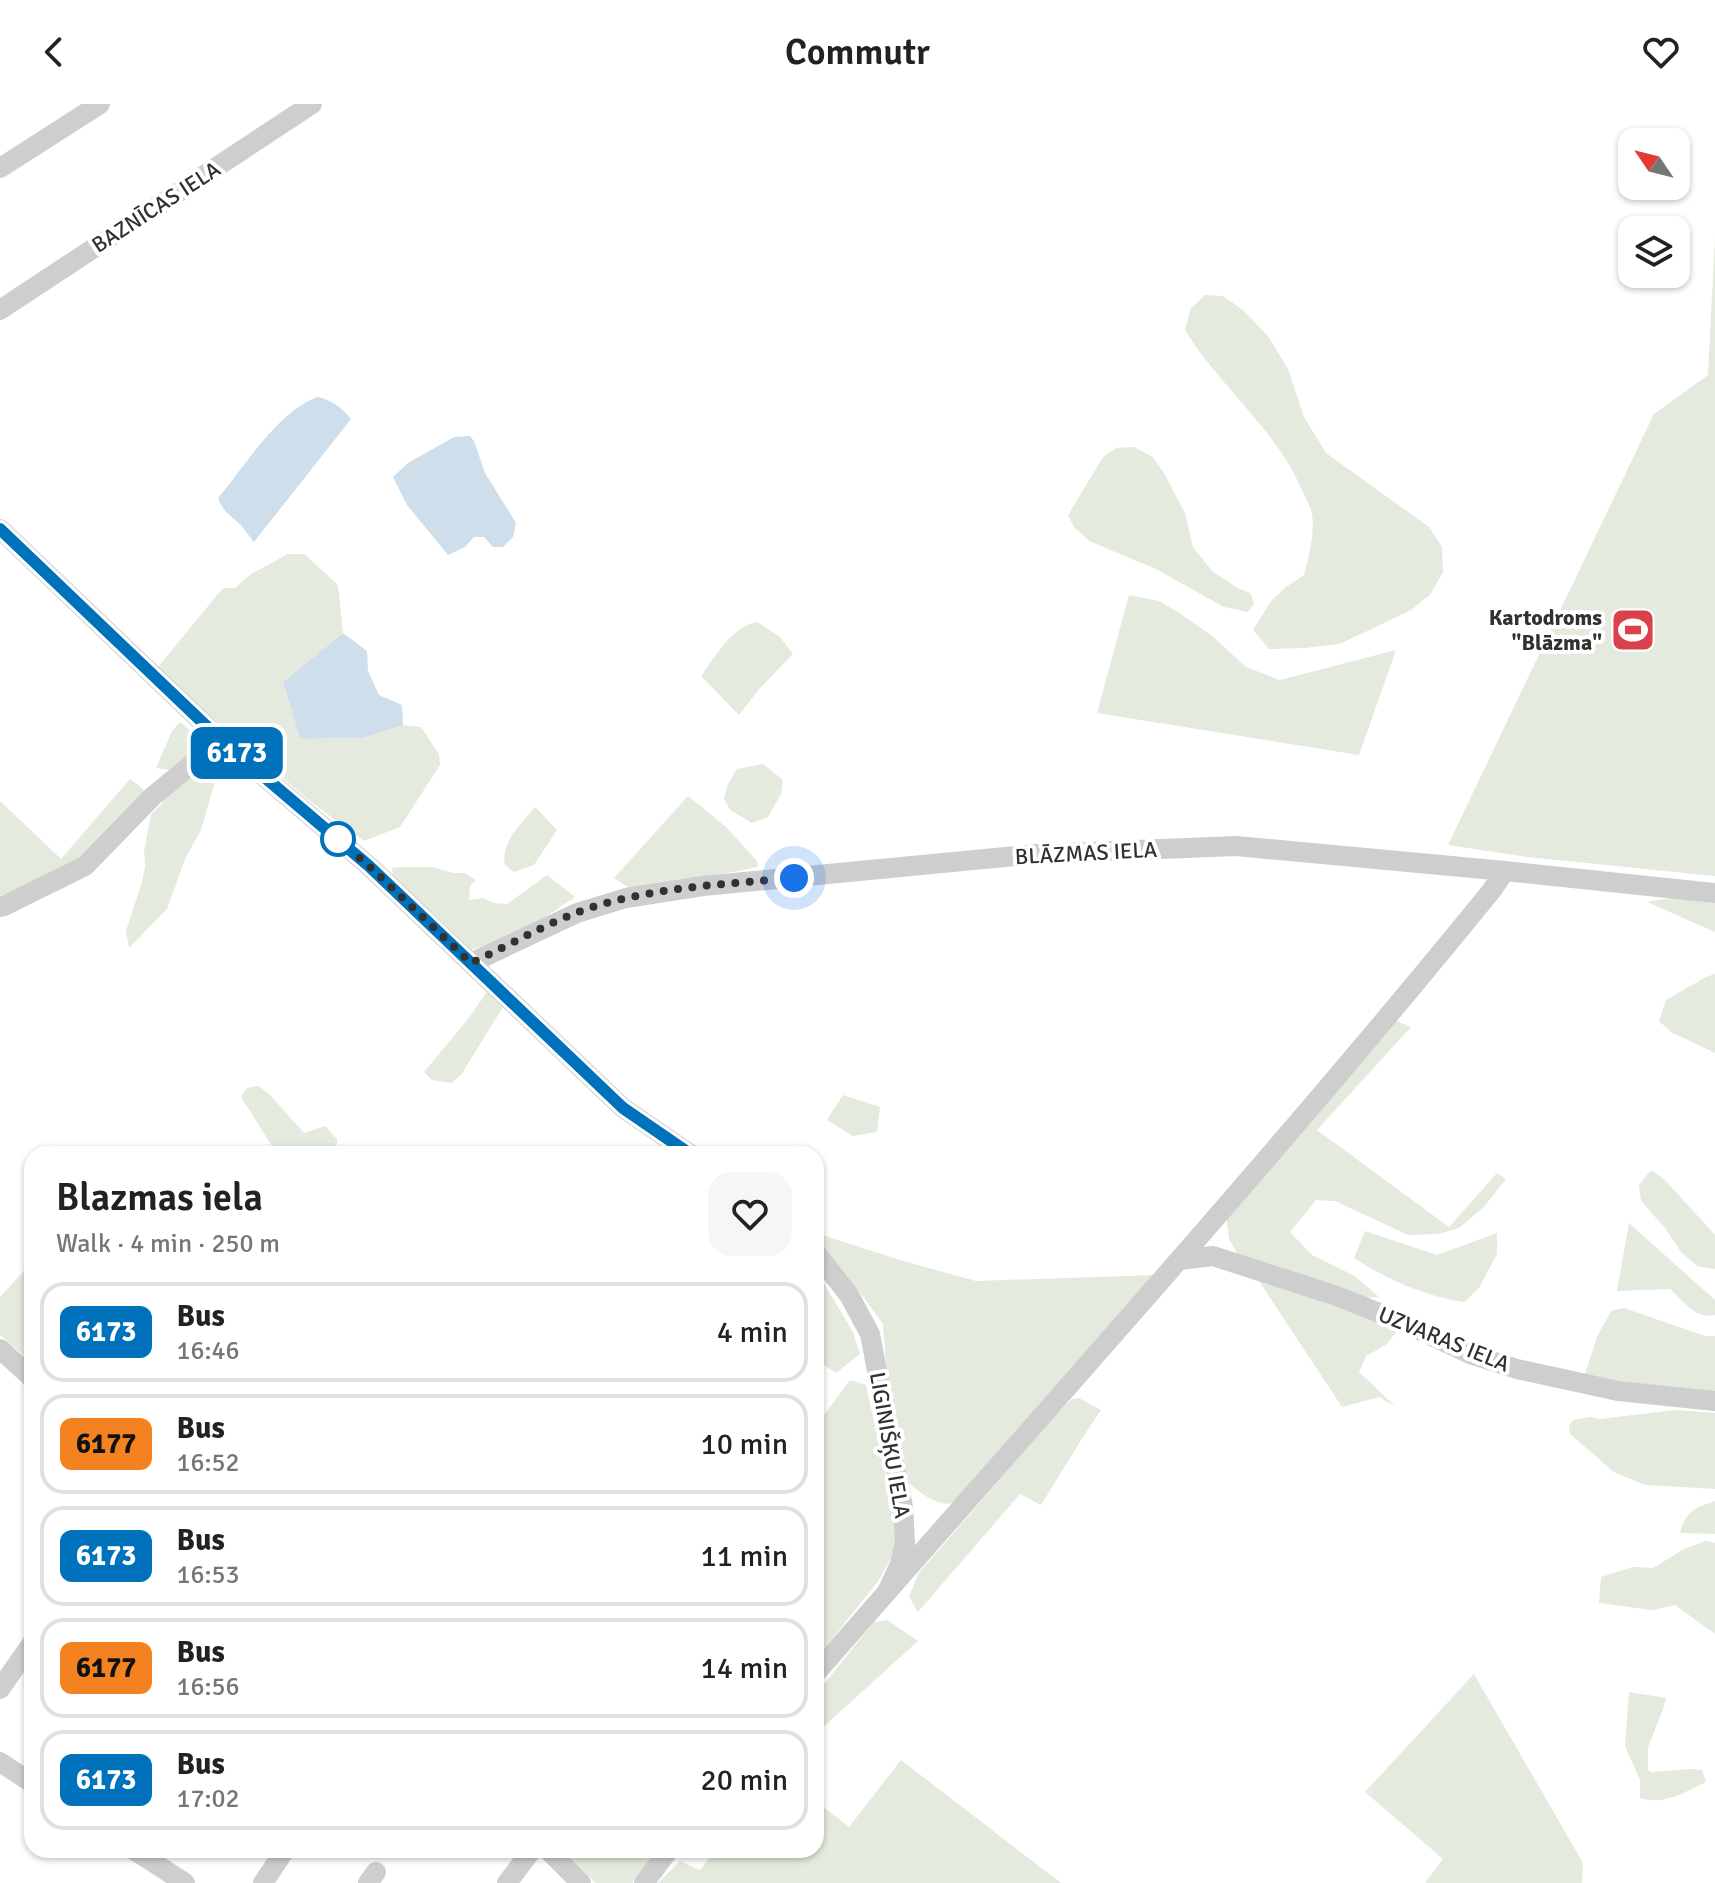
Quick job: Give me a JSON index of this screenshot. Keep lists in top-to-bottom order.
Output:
{
  "streets": {
    "street": [
      "BAZNĪCAS IELA",
      "BLĀZMAS IELA",
      "UZVARAS IELA",
      "LIGINIŠĶU IELA"
    ]
  },
  "places": {
    "sports": ["Kartodroms \"Blāzma\""]
  },
  "lines": ["bus line 6173"],
  "north": "top left",
  "page": {
    "header": "Commutr",
    "on_map": "6173",
    "heading": ["Blazmas iela", "Walk · 4 min · 250 m"],
    "list": [
      {
        "mark": "6173",
        "name": "Bus",
        "note": "16:46",
        "value": "4 min"
      },
      {
        "mark": "6177",
        "name": "Bus",
        "note": "16:52",
        "value": "10 min"
      },
      {
        "mark": "6173",
        "name": "Bus",
        "note": "16:53",
        "value": "11 min"
      },
      {
        "mark": "6177",
        "name": "Bus",
        "note": "16:56",
        "value": "14 min"
      },
      {
        "mark": "6173",
        "name": "Bus",
        "note": "17:02",
        "value": "20 min"
      }
    ]
  }
}
